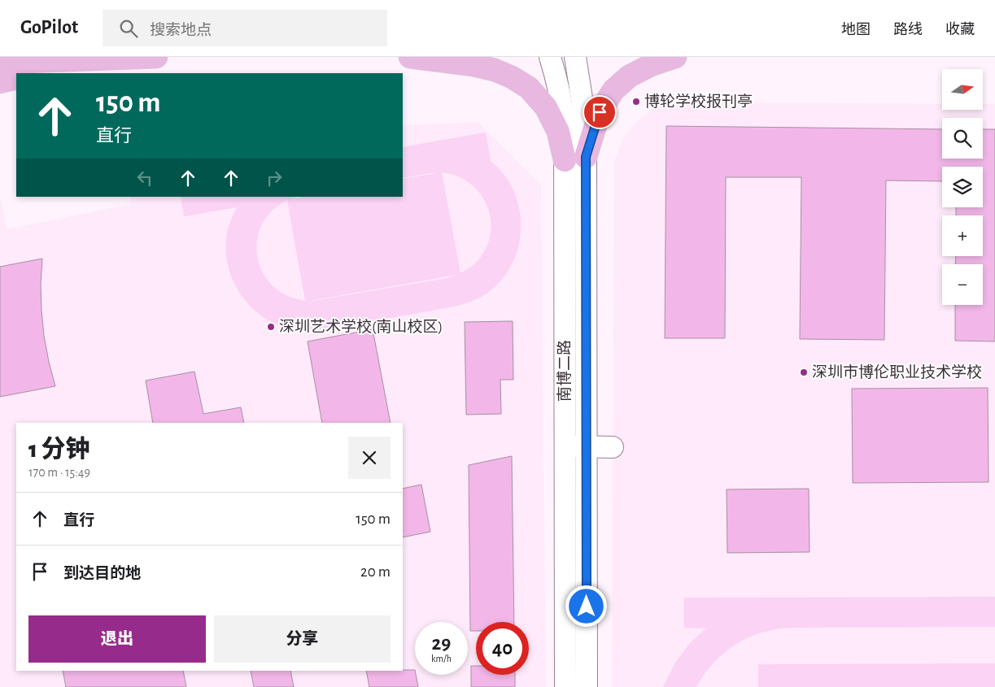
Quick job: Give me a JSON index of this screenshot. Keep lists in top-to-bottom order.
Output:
{
  "streets": {
    "street": ["南博二路"]
  },
  "places": ["博轮学校报刊亭", "深圳艺术学校(南山校区)", "深圳市博伦职业技术学校"],
  "north": "right",
  "page": {
    "header": "GoPilot",
    "search": "搜索地点",
    "nav": ["地图", "路线", "收藏"],
    "map_buttons": ["+", "−"],
    "turn": ["150 m", "直行"],
    "heading": ["1 分钟", "170 m · 15:49"],
    "list": [
      {
        "name": "直行",
        "value": "150 m"
      },
      {
        "name": "到达目的地",
        "value": "20 m"
      }
    ],
    "buttons": ["退出", "分享"],
    "speed": "29 km/h",
    "limit": "40"
  }
}
